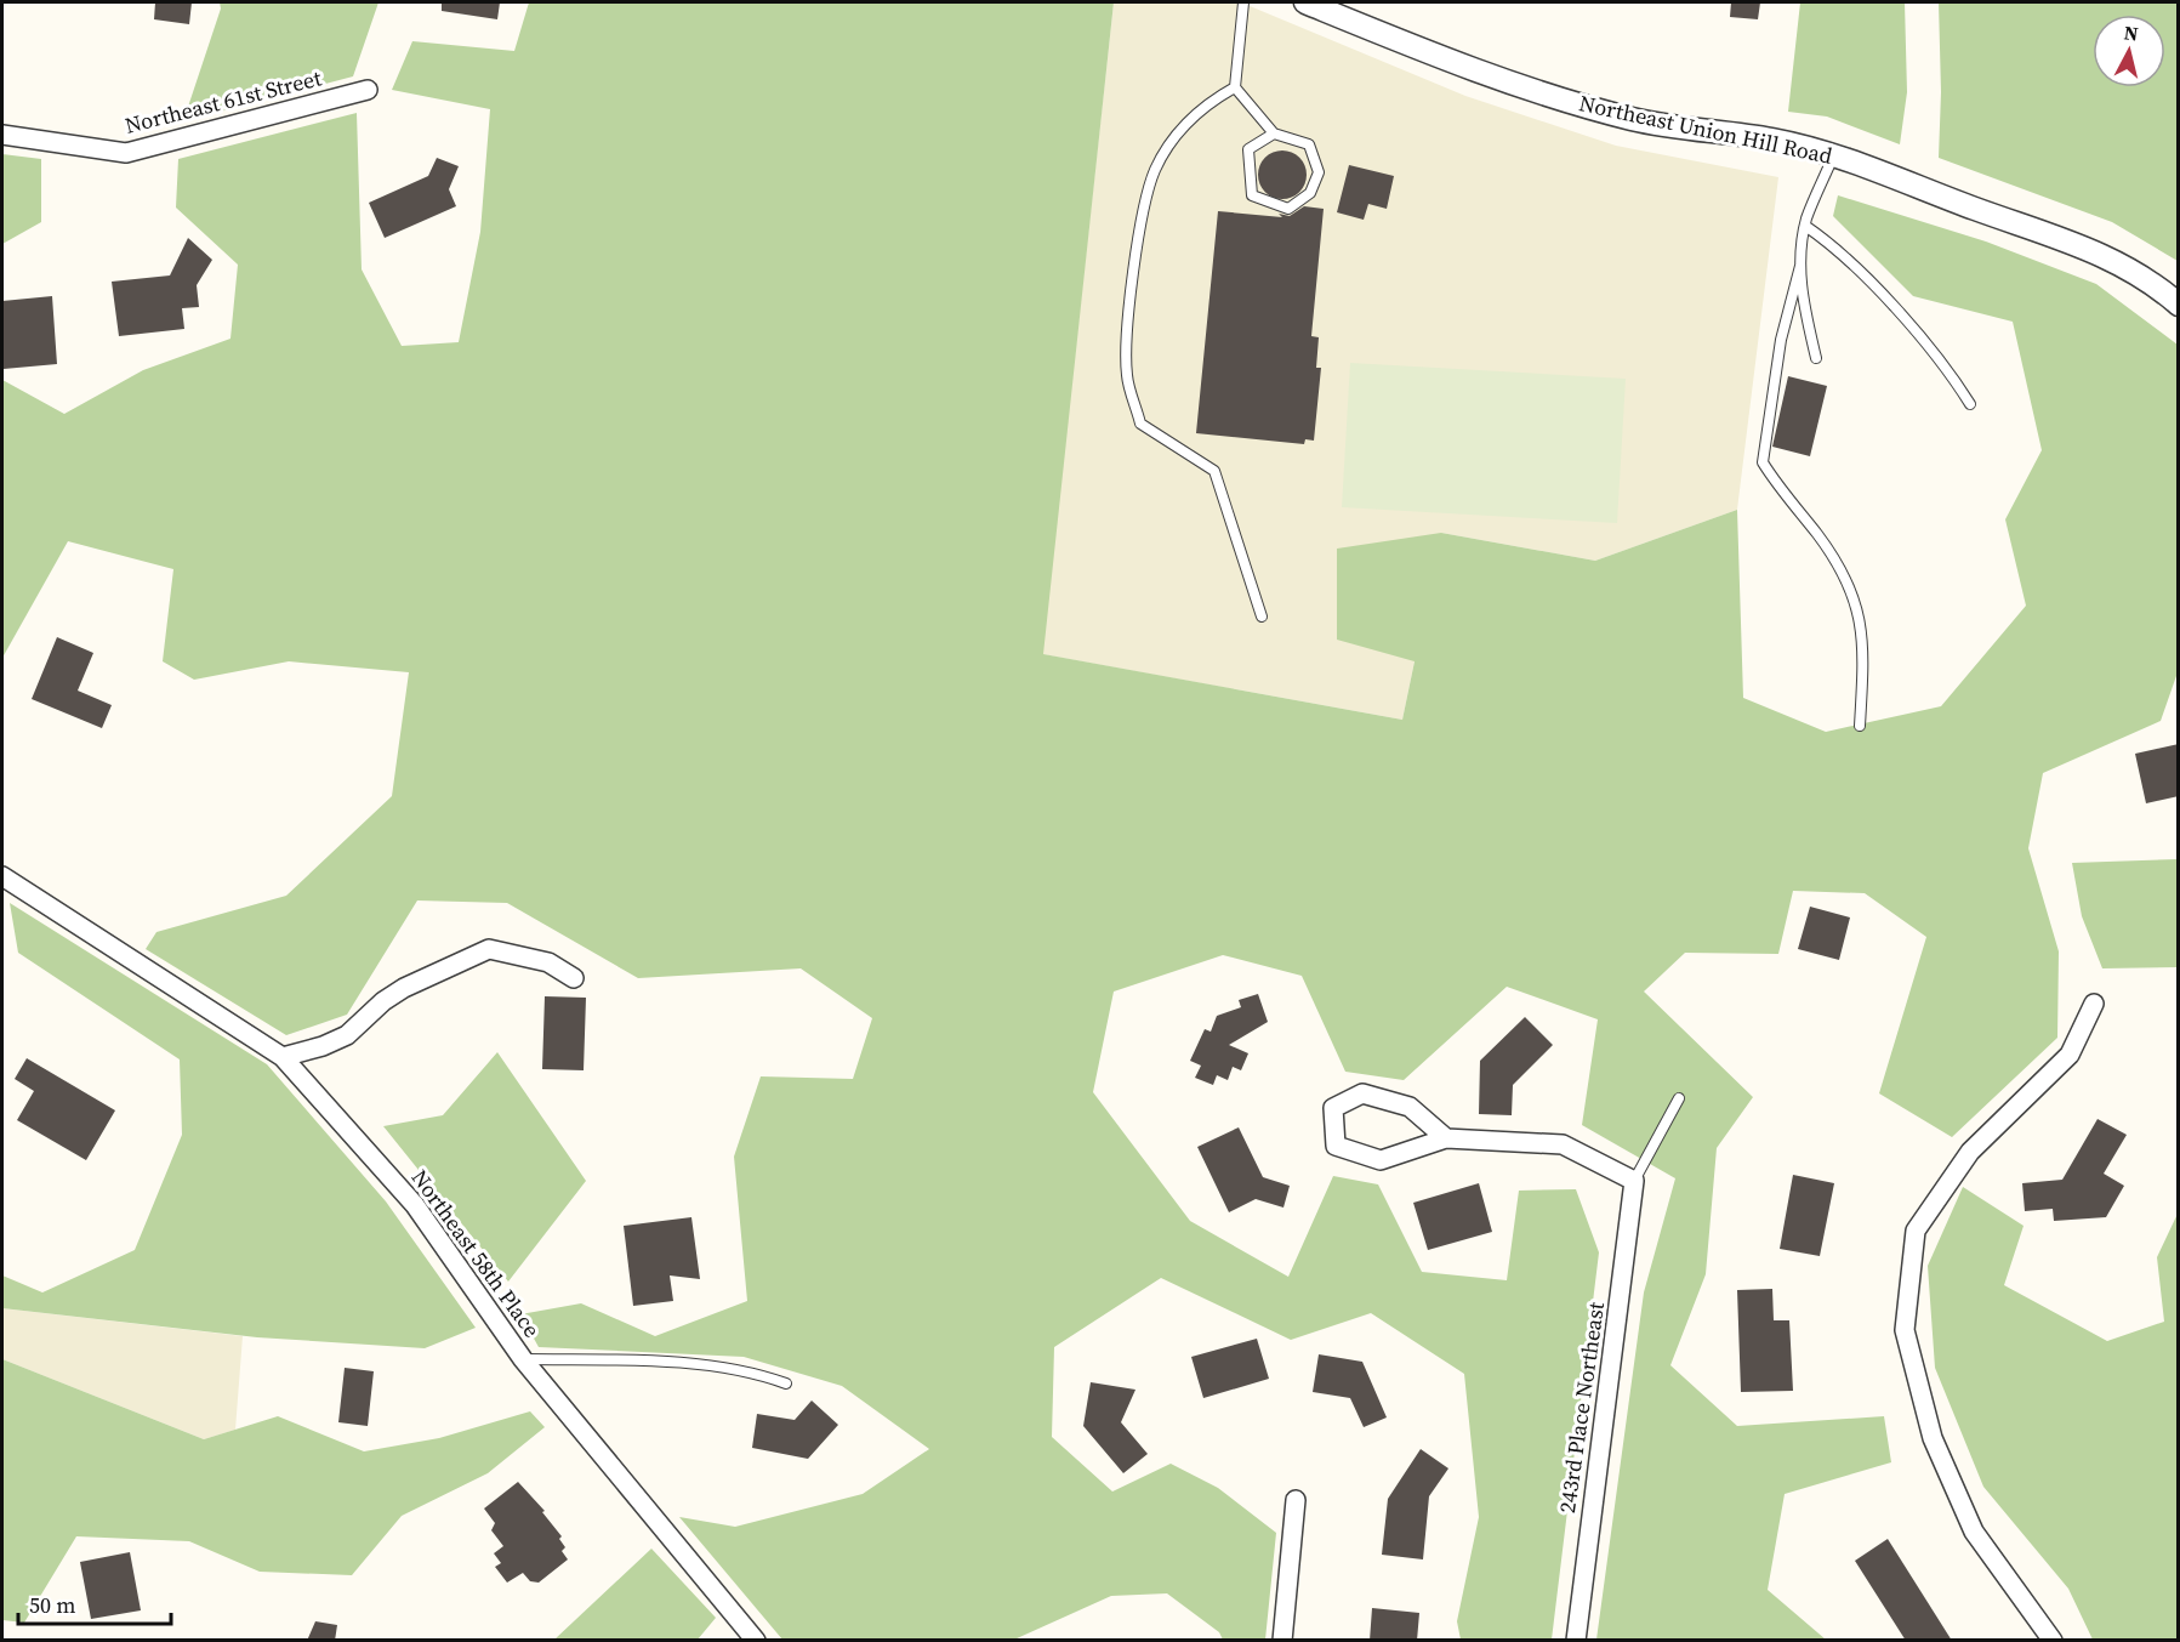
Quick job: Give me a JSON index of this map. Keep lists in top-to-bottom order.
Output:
{
  "streets": {
    "street": [
      "Northeast 61st Street",
      "Northeast Union Hill Road",
      "Northeast 58th Place",
      "243rd Place Northeast"
    ]
  },
  "scale_bar": "50 m",
  "north": "top"
}
